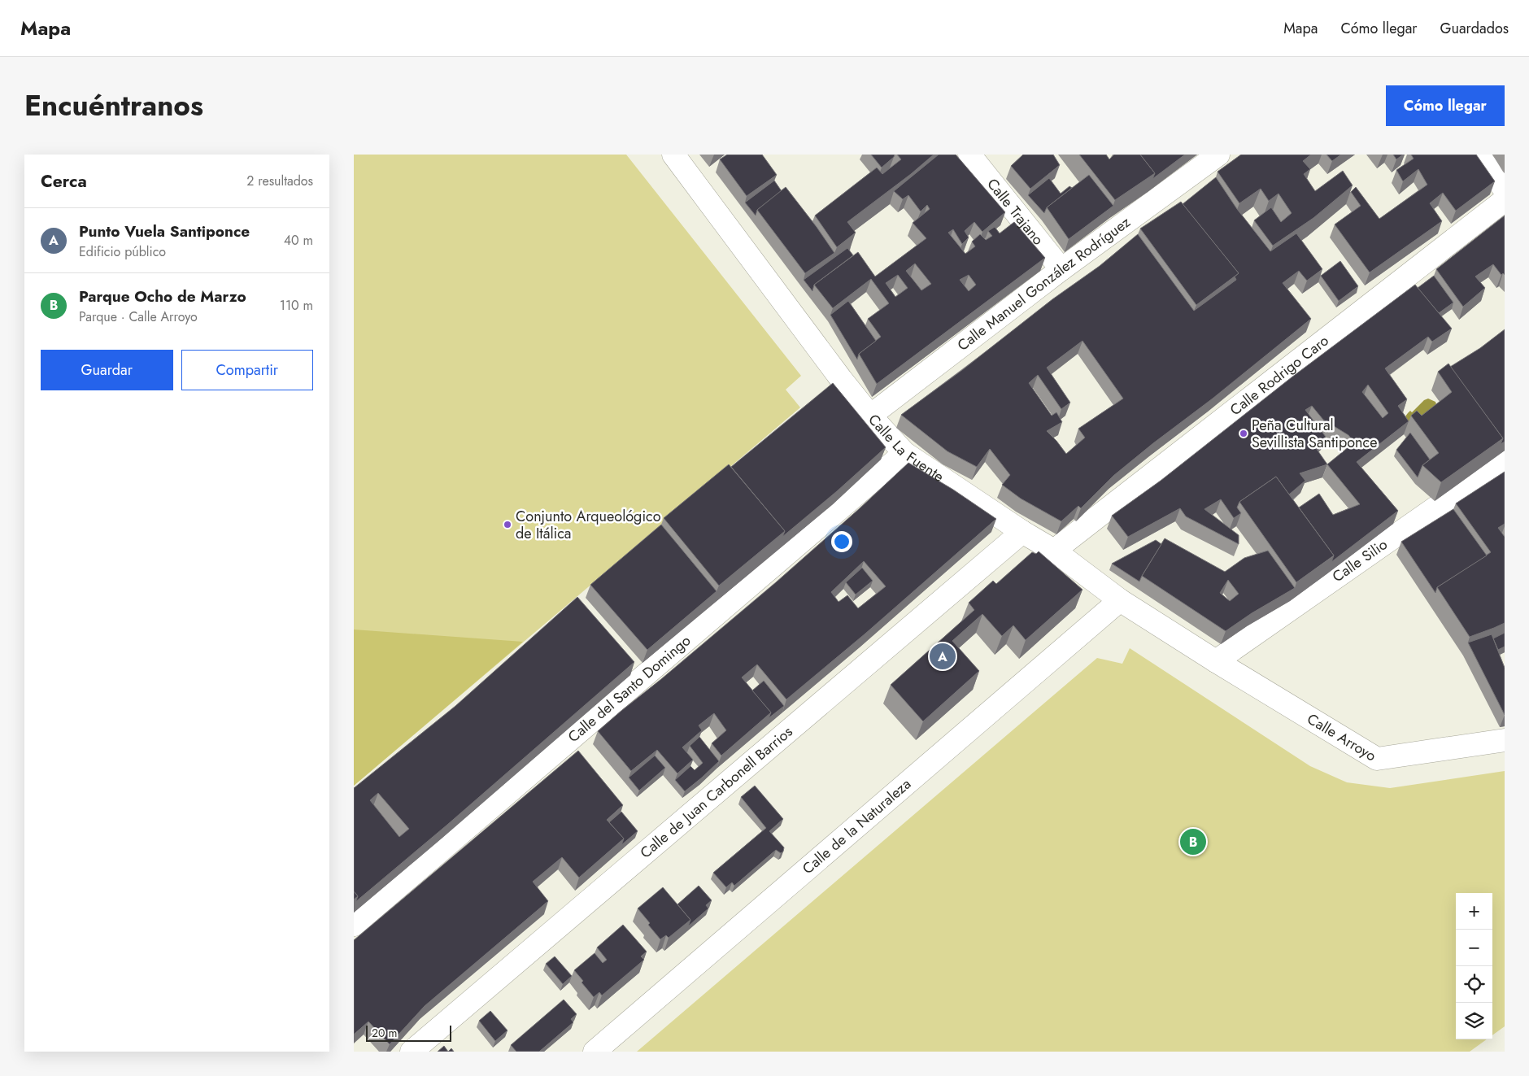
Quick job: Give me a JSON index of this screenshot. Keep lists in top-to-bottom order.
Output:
{
  "streets": {
    "street": [
      "Calle Trajano",
      "Calle Manuel González Rodríguez",
      "Calle Rodrigo Caro",
      "Calle La Fuente",
      "Calle Silio",
      "Calle del Santo Domingo",
      "Calle Arroyo",
      "Calle de Juan Carbonell Barrios",
      "Calle de la Naturaleza"
    ]
  },
  "crossings": [
    ["Calle Trajano", "Calle Manuel González Rodríguez"],
    ["Calle Manuel González Rodríguez", "Calle La Fuente"],
    ["Calle Rodrigo Caro", "Calle La Fuente"],
    ["Calle La Fuente", "Calle Silio"],
    ["Calle La Fuente", "Calle del Santo Domingo"],
    ["Calle La Fuente", "Calle Arroyo"],
    ["Calle La Fuente", "Calle de Juan Carbonell Barrios"],
    ["Calle La Fuente", "Calle de la Naturaleza"],
    ["Calle Silio", "Calle Arroyo"]
  ],
  "places": ["Peña Cultural Sevillista Santiponce", "Conjunto Arqueológico de Itálica"],
  "scale_bar": "20 m",
  "page": {
    "header": "Mapa",
    "nav": ["Mapa", "Cómo llegar", "Guardados"],
    "title": "Encuéntranos",
    "buttons": [
      "Cómo llegar",
      ["Guardar", "Compartir"]
    ],
    "heading": ["Cerca", "2 resultados"],
    "list": [
      {
        "mark": "A",
        "name": "Punto Vuela Santiponce",
        "note": "Edificio público",
        "value": "40 m"
      },
      {
        "mark": "B",
        "name": "Parque Ocho de Marzo",
        "note": "Parque · Calle Arroyo",
        "value": "110 m"
      }
    ],
    "pins": ["A", "B"],
    "map_buttons": ["+", "−"],
    "scale": "20 m"
  }
}
